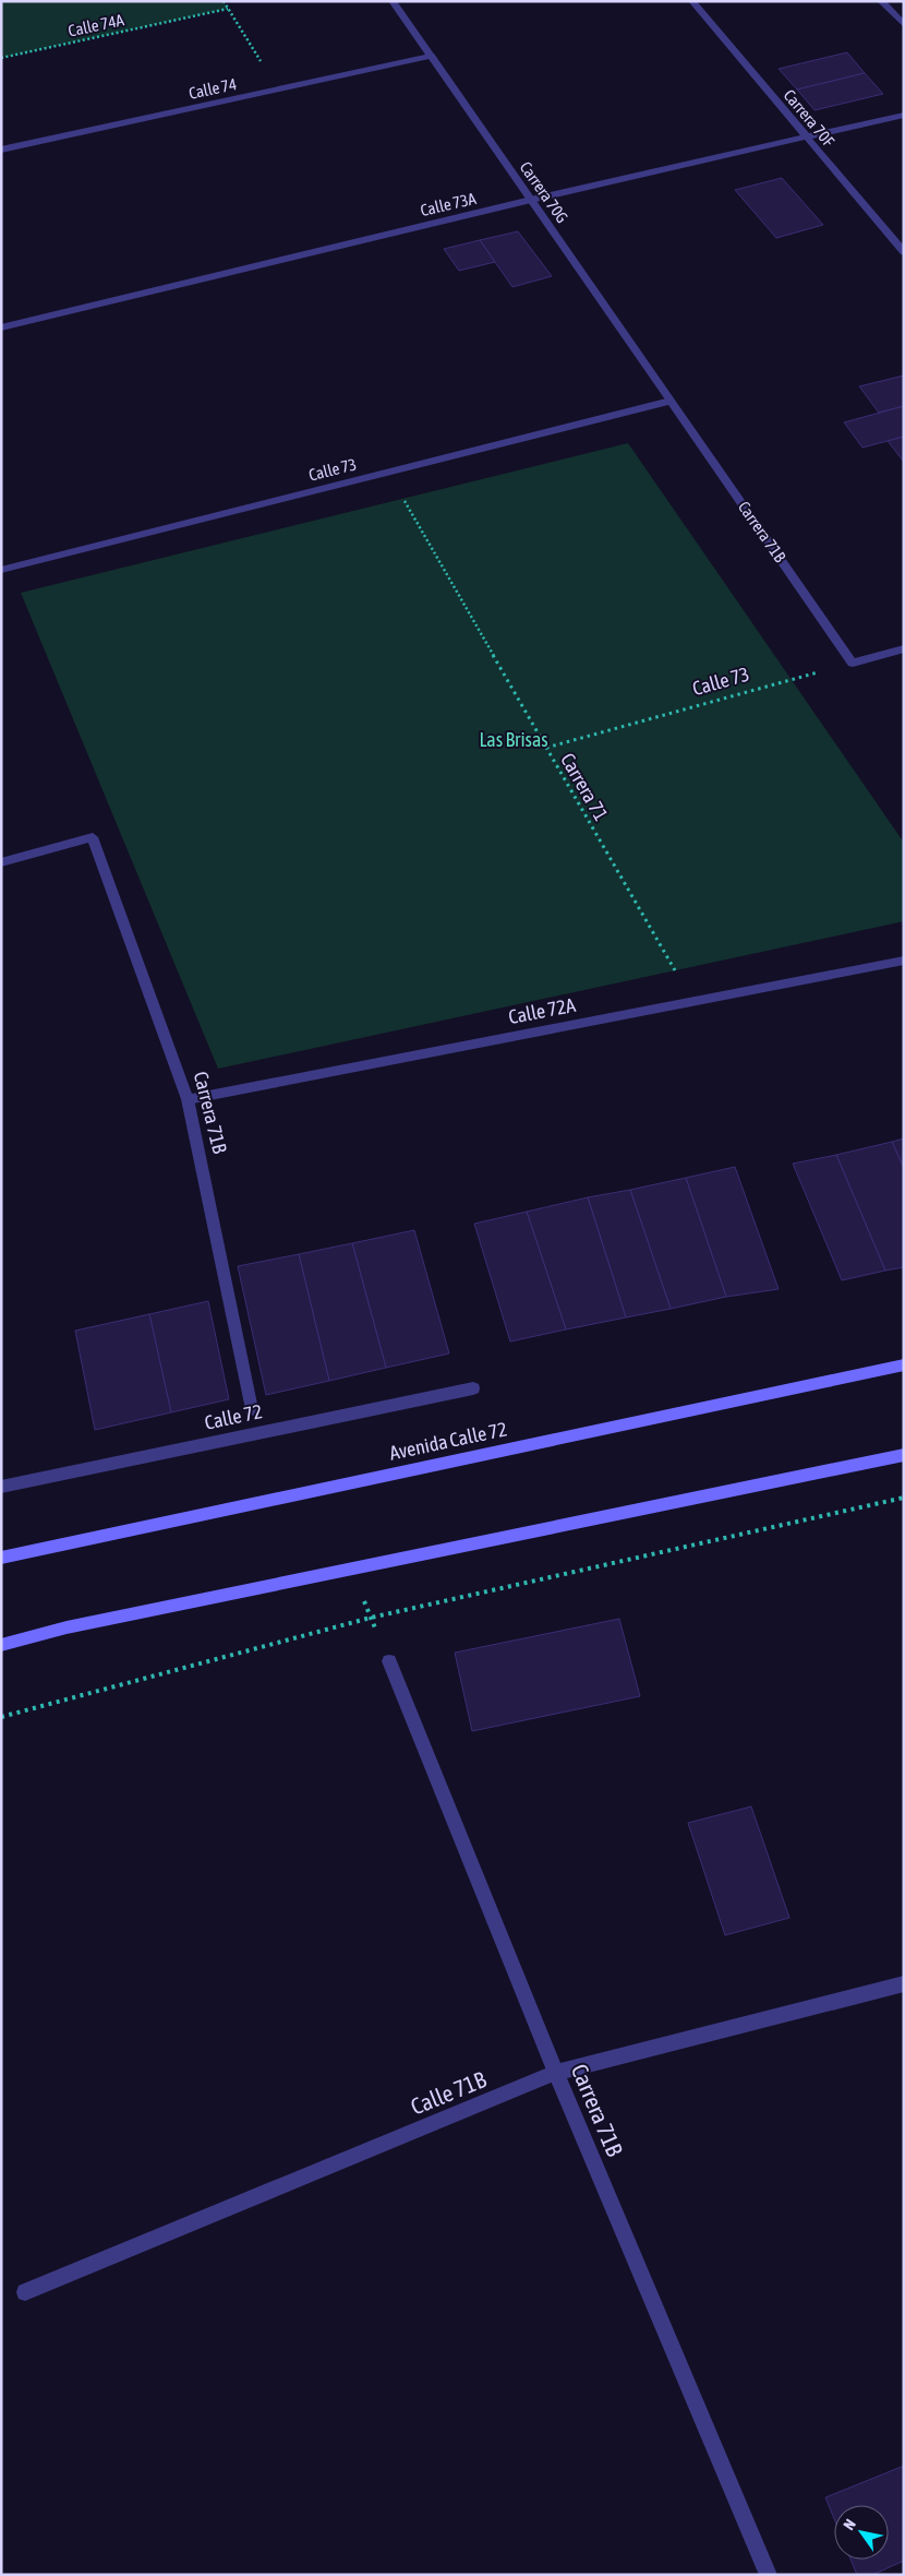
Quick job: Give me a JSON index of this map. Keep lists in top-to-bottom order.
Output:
{
  "streets": {
    "main road": ["Avenida Calle 72"],
    "street": [
      "Calle 74",
      "Carrera 70F",
      "Carrera 70G",
      "Calle 73A",
      "Calle 73",
      "Carrera 71B",
      "Calle 72A",
      "Calle 72",
      "Calle 71B"
    ],
    "path": ["Calle 74A", "Carrera 71"]
  },
  "crossings": [
    ["Calle 74", "Carrera 70G"],
    ["Carrera 70F", "Calle 73A"],
    ["Carrera 70G", "Calle 73A"],
    ["Carrera 70G", "Calle 73"],
    ["Carrera 70G", "Carrera 71B"],
    ["Calle 73", "Carrera 71B"],
    ["Calle 73", "Carrera 71"],
    ["Carrera 71B", "Calle 72A"],
    ["Carrera 71B", "Calle 71B"],
    ["Carrera 71", "Calle 72A"]
  ],
  "parks": ["Las Brisas"],
  "north": "top left"
}
